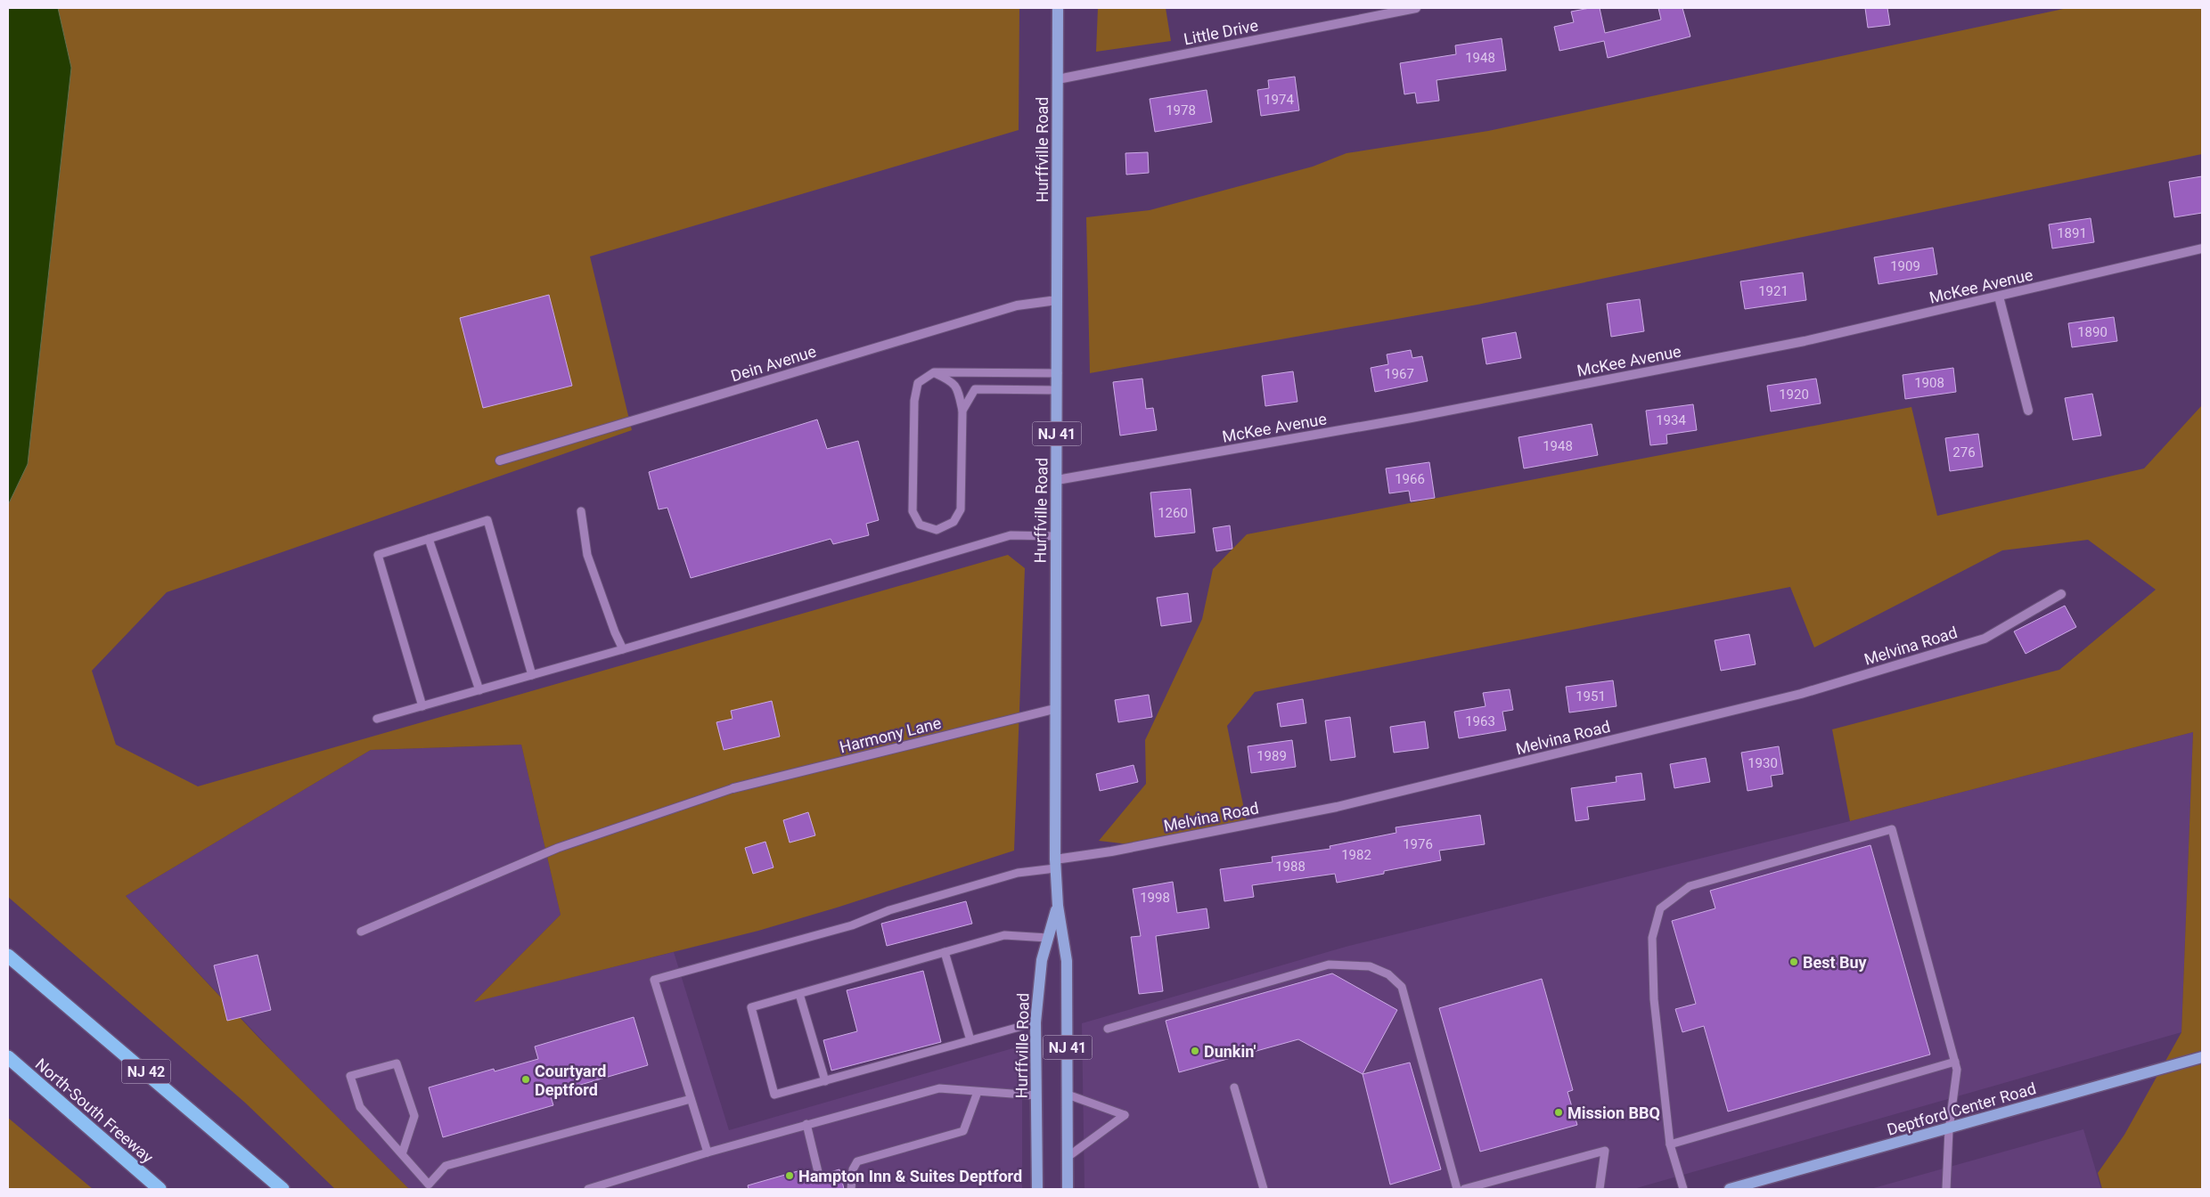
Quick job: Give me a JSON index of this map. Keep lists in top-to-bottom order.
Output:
{
  "streets": {
    "highway": ["NJ 42", "North-South Freeway"],
    "main road": ["Hurffville Road", "NJ 41", "Deptford Center Road"],
    "street": [
      "Little Drive",
      "McKee Avenue",
      "Dein Avenue",
      "Melvina Road",
      "Harmony Lane"
    ]
  },
  "crossings": [
    ["Little Drive", "Hurffville Road"],
    ["Hurffville Road", "McKee Avenue"],
    ["Hurffville Road", "Dein Avenue"],
    ["Hurffville Road", "Melvina Road"],
    ["Hurffville Road", "Harmony Lane"]
  ],
  "places": [
    "Best Buy",
    "Dunkin'",
    "Courtyard Deptford",
    "Mission BBQ",
    "Hampton Inn & Suites Deptford"
  ],
  "house_numbers": [
    "1948",
    "1974",
    "1978",
    "1891",
    "1909",
    "1921",
    "1890",
    "1967",
    "1908",
    "1920",
    "1934",
    "1948",
    "276",
    "1966",
    "1260",
    "1951",
    "1963",
    "1989",
    "1930",
    "1976",
    "1982",
    "1988",
    "1998"
  ]
}
